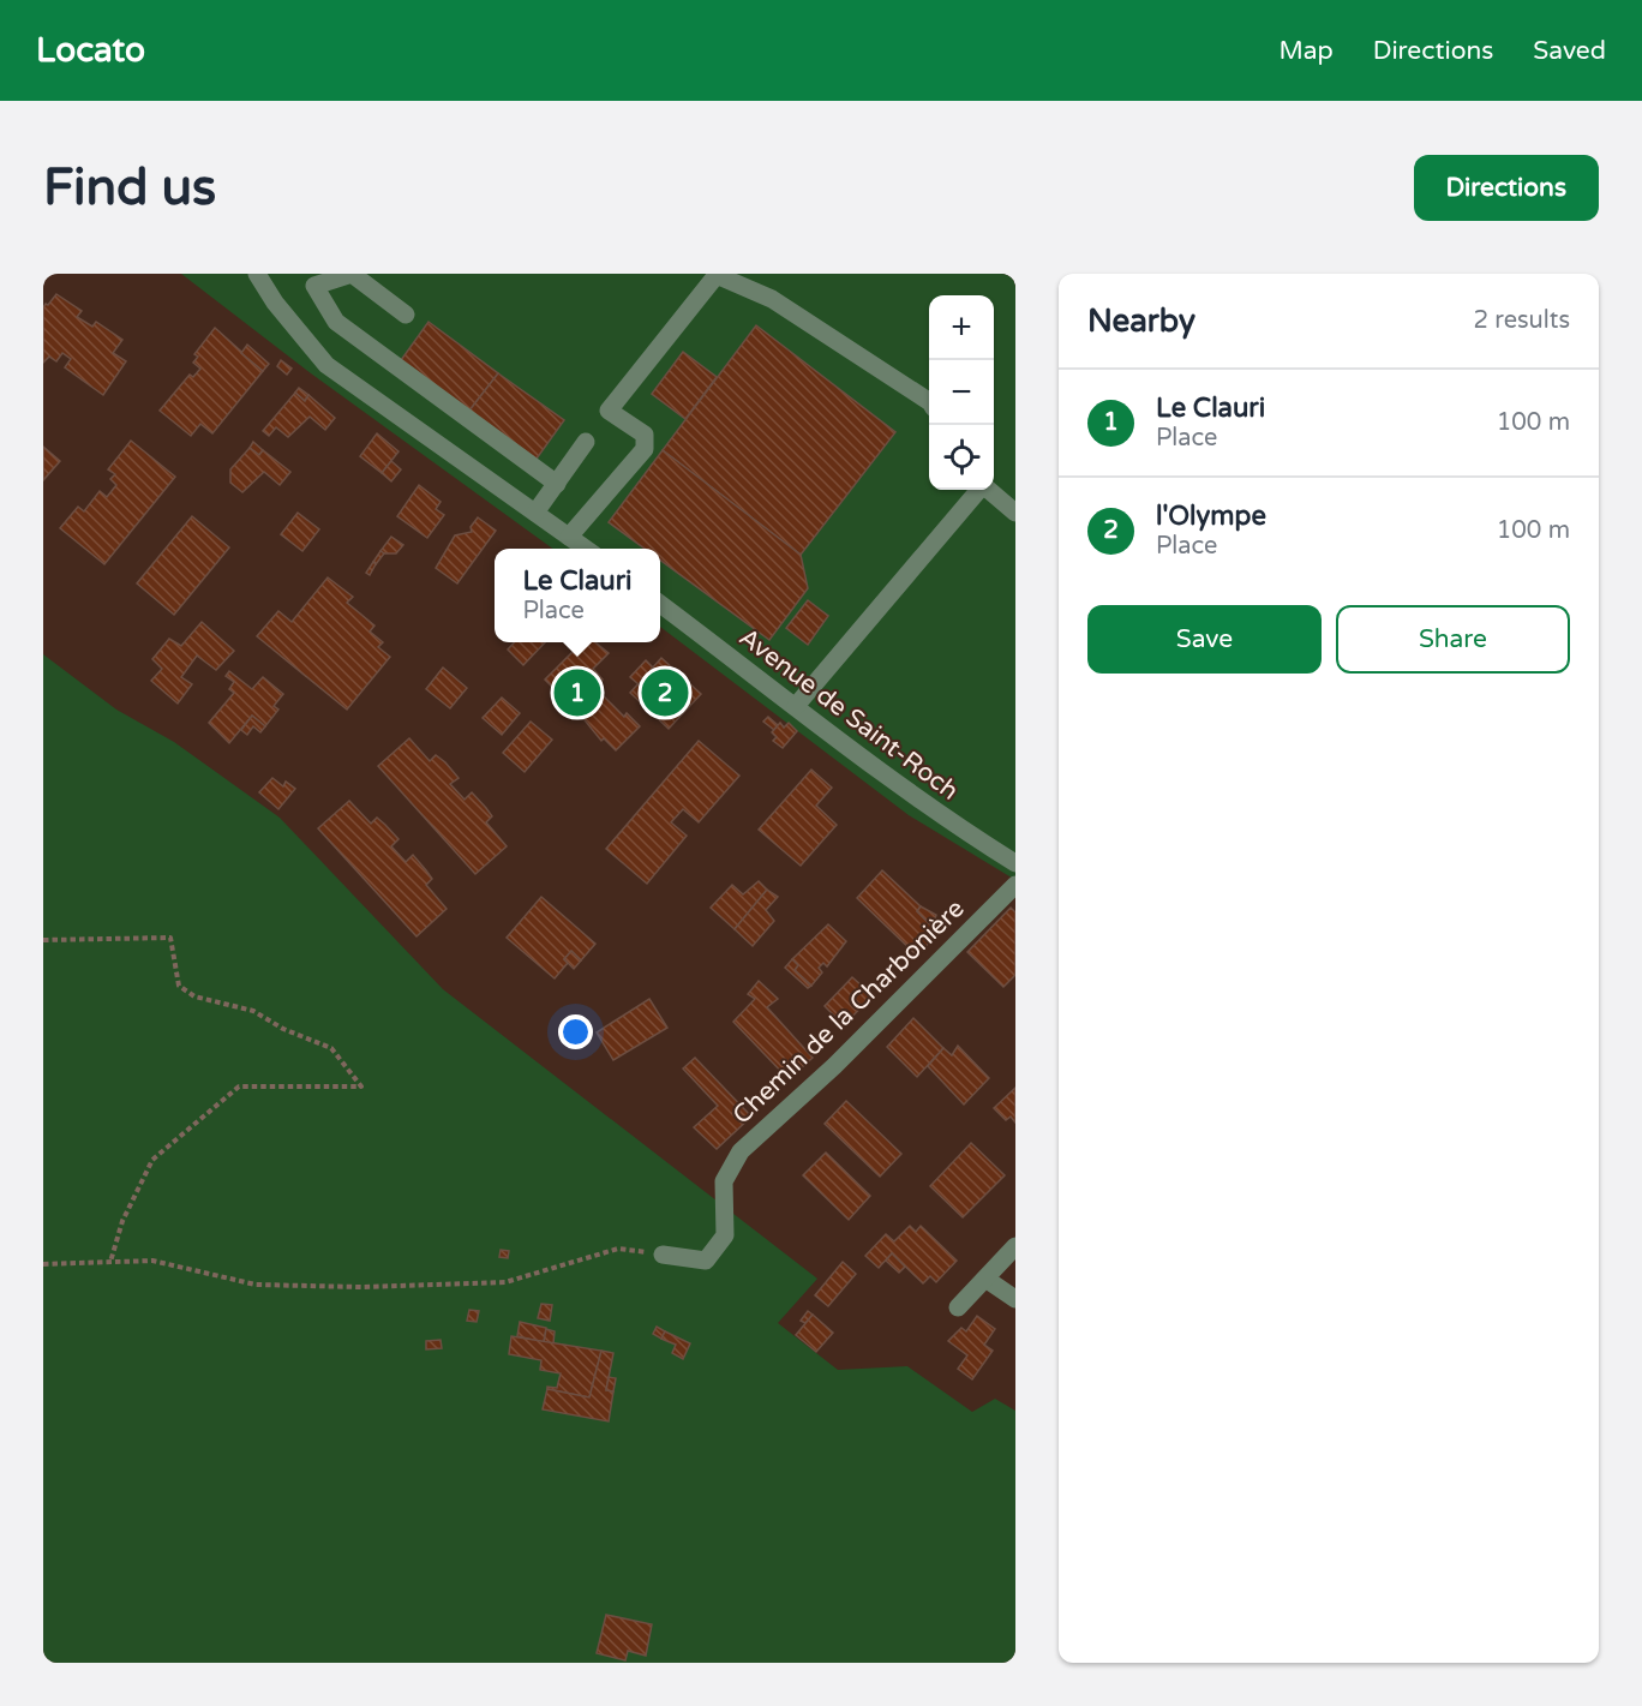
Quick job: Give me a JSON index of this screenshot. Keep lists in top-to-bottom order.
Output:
{
  "streets": {
    "street": ["Avenue de Saint-Roch", "Chemin de la Charbonière"]
  },
  "page": {
    "header": "Locato",
    "nav": ["Map", "Directions", "Saved"],
    "buttons": [
      "Directions",
      ["Save", "Share"]
    ],
    "title": "Find us",
    "heading": ["Nearby", "2 results"],
    "map_buttons": ["+", "−"],
    "list": [
      {
        "mark": "1",
        "name": "Le Clauri",
        "note": "Place",
        "value": "100 m"
      },
      {
        "mark": "2",
        "name": "l'Olympe",
        "note": "Place",
        "value": "100 m"
      }
    ],
    "popup": ["Le Clauri", "Place"],
    "pins": ["1", "2"]
  }
}
